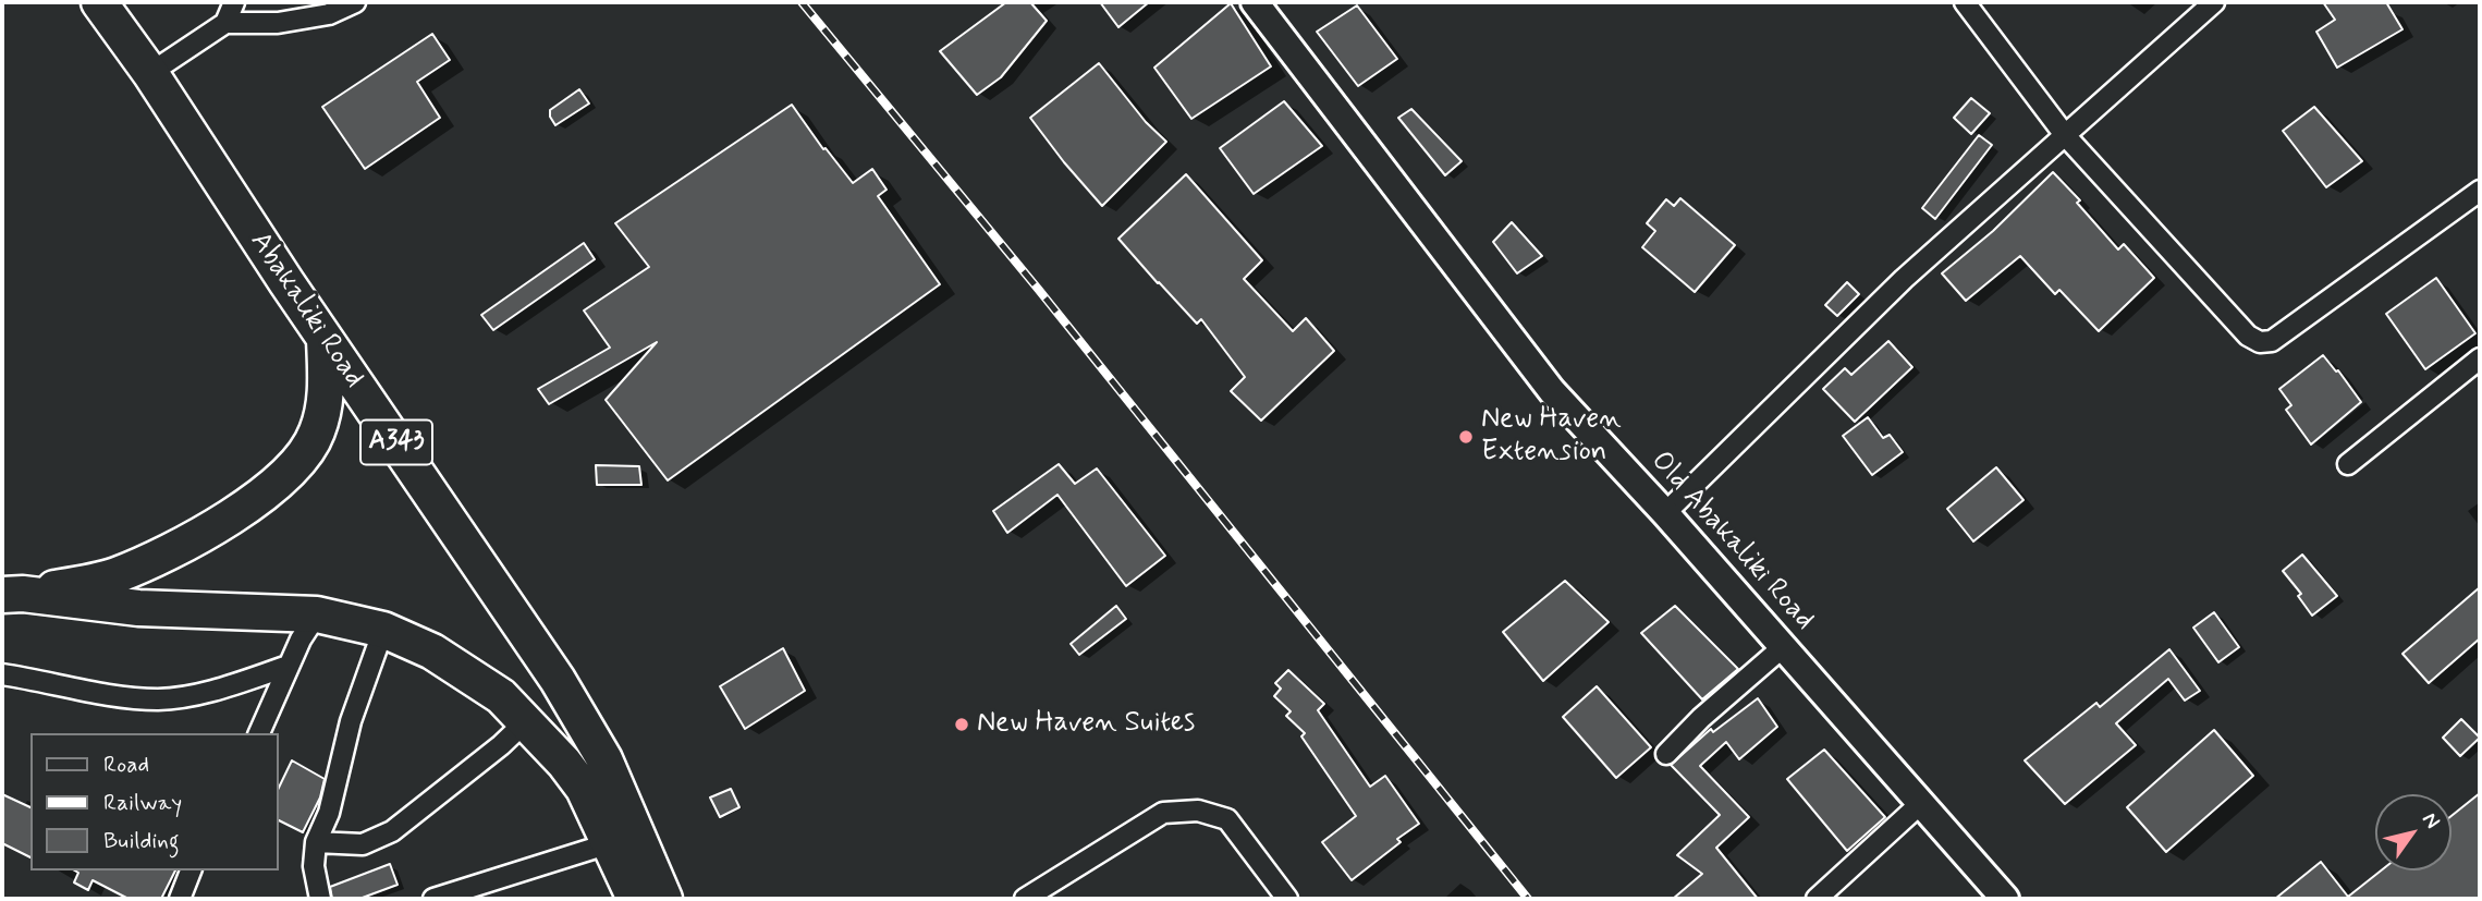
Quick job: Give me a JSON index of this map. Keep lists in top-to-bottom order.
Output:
{
  "streets": {
    "highway": ["Abakaliki Road", "A343"],
    "main road": ["Old Abakaliki Road"]
  },
  "crossings": [
    ["Abakaliki Road", "A343"]
  ],
  "places": ["New Haven Extension", "New Haven Suites"],
  "legend": ["Road", "Railway", "Building"],
  "north": "top right"
}
